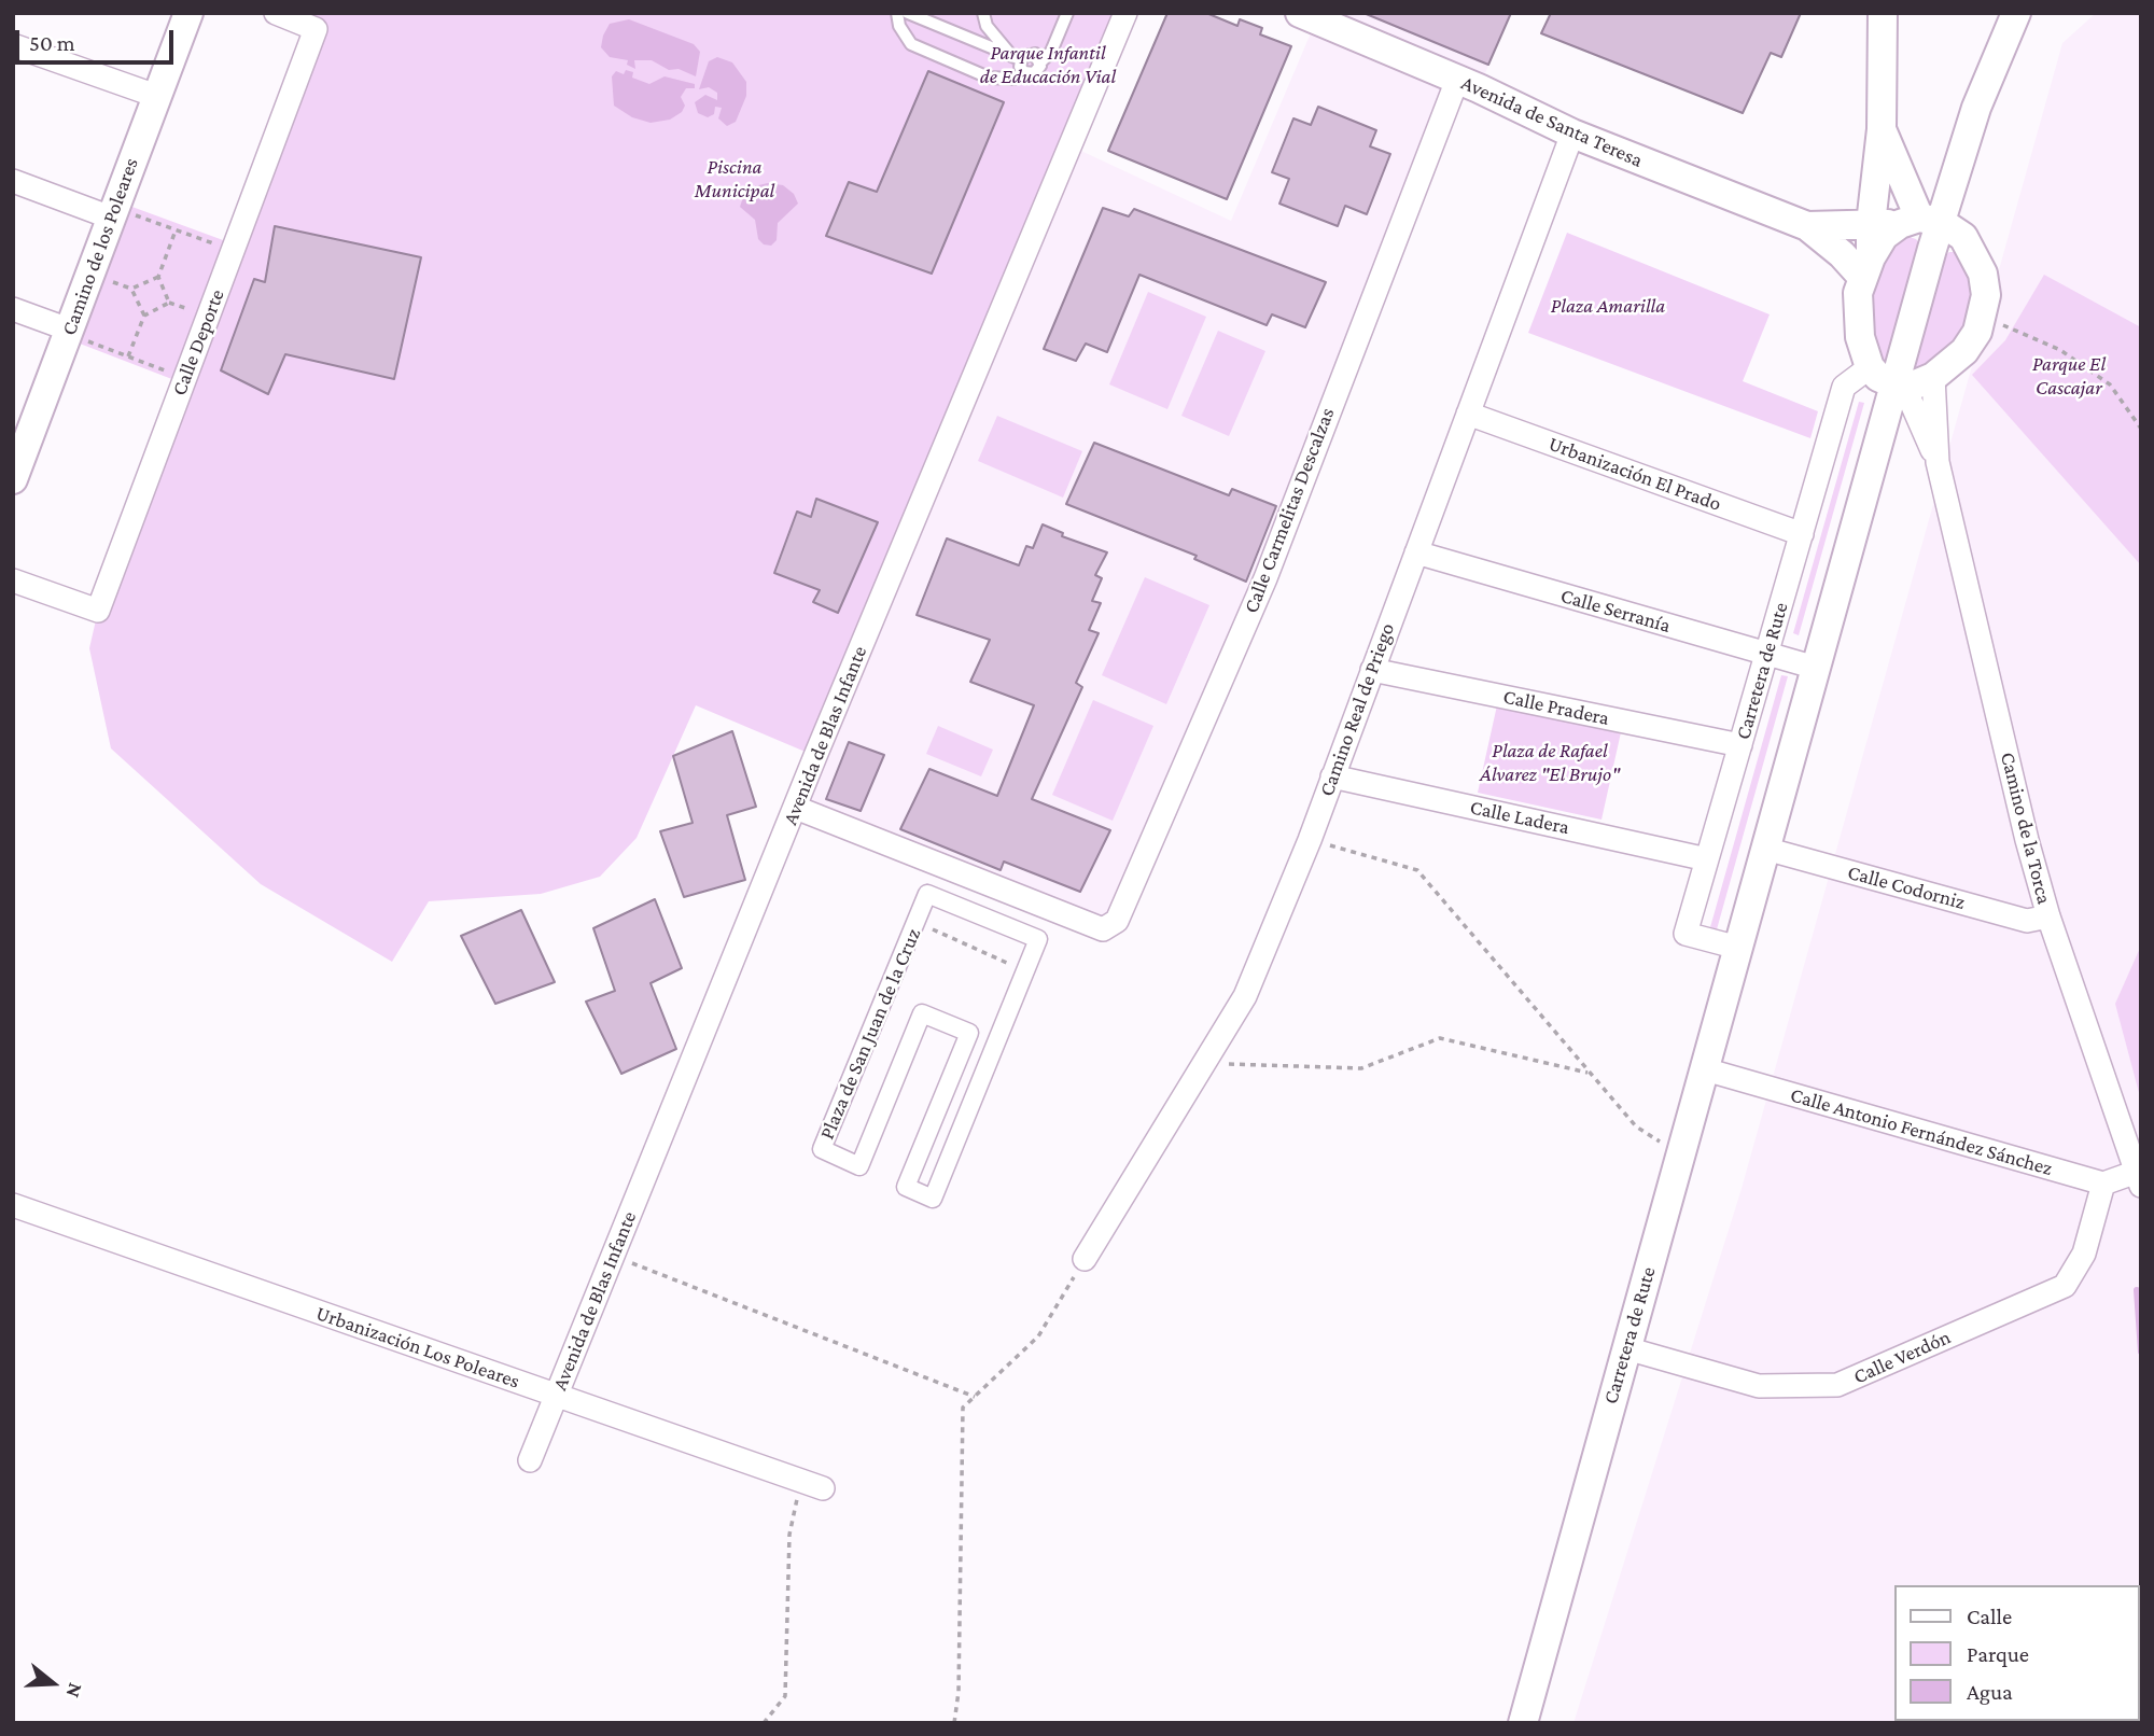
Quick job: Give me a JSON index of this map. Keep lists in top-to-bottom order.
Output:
{
  "streets": {
    "street": [
      "Avenida de Santa Teresa",
      "Camino de los Poleares",
      "Calle Deporte",
      "Urbanización El Prado",
      "Calle Carmelitas Descalzas",
      "Calle Serranía",
      "Carretera de Rute",
      "Calle Pradera",
      "Camino Real de Priego",
      "Avenida de Blas Infante",
      "Calle Ladera",
      "Camino de la Torca",
      "Calle Codorniz",
      "Plaza de San Juan de la Cruz",
      "Calle Antonio Fernández Sánchez",
      "Urbanización Los Poleares",
      "Calle Verdón"
    ]
  },
  "crossings": [
    ["Avenida de Santa Teresa", "Calle Carmelitas Descalzas"],
    ["Avenida de Santa Teresa", "Carretera de Rute"],
    ["Avenida de Santa Teresa", "Camino Real de Priego"],
    ["Urbanización El Prado", "Carretera de Rute"],
    ["Urbanización El Prado", "Camino Real de Priego"],
    ["Calle Carmelitas Descalzas", "Avenida de Blas Infante"],
    ["Calle Serranía", "Carretera de Rute"],
    ["Calle Serranía", "Camino Real de Priego"],
    ["Carretera de Rute", "Calle Pradera"],
    ["Carretera de Rute", "Calle Ladera"],
    ["Carretera de Rute", "Camino de la Torca"],
    ["Carretera de Rute", "Calle Codorniz"],
    ["Carretera de Rute", "Calle Antonio Fernández Sánchez"],
    ["Carretera de Rute", "Calle Verdón"],
    ["Calle Pradera", "Camino Real de Priego"],
    ["Camino Real de Priego", "Calle Ladera"],
    ["Avenida de Blas Infante", "Urbanización Los Poleares"],
    ["Camino de la Torca", "Calle Codorniz"],
    ["Calle Antonio Fernández Sánchez", "Calle Verdón"]
  ],
  "parks": [
    "Parque Infantil de Educación Vial",
    "Piscina Municipal",
    "Plaza Amarilla",
    "Parque El Cascajar",
    "Plaza de Rafael Álvarez \"El Brujo\""
  ],
  "legend": ["Calle", "Parque", "Agua"],
  "scale_bar": "50 m",
  "north": "right"
}
